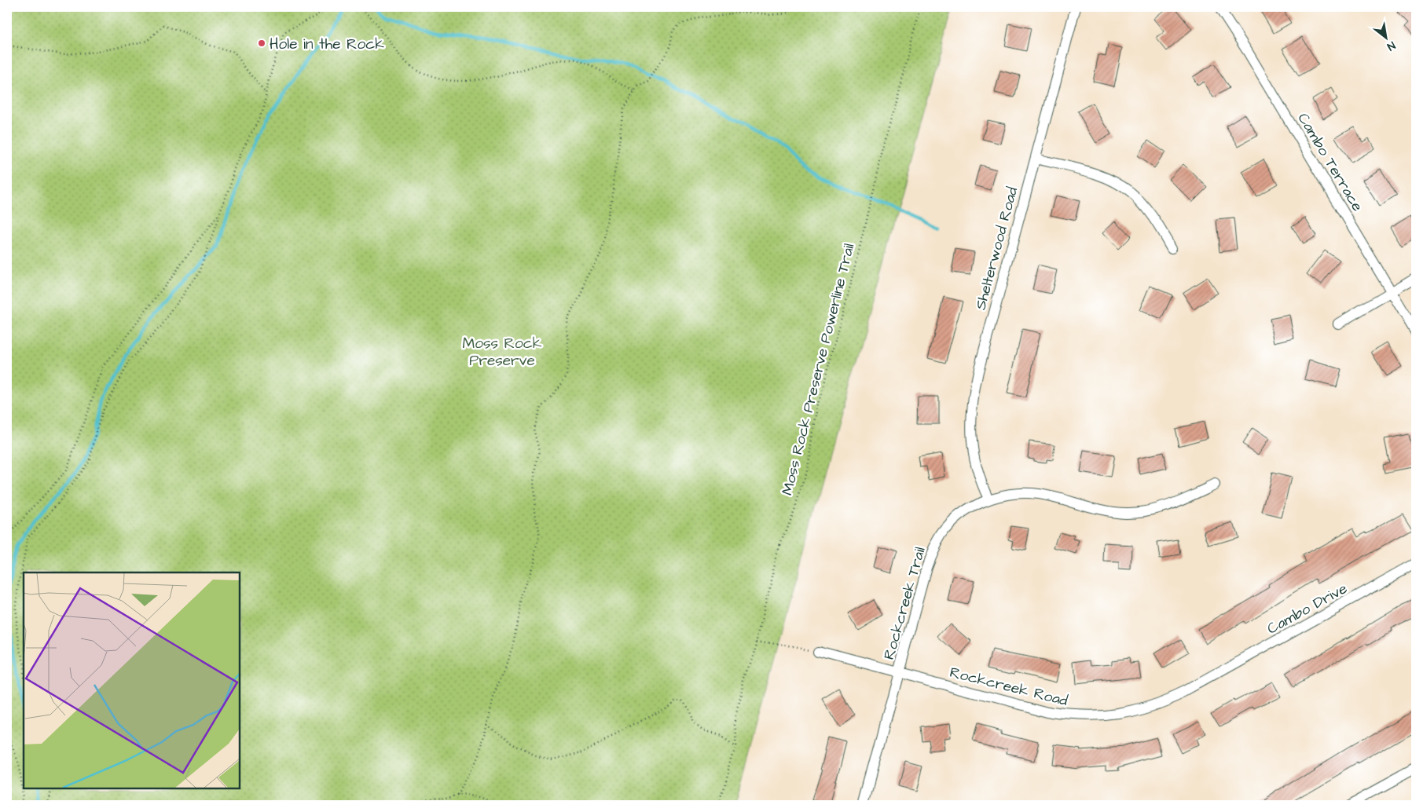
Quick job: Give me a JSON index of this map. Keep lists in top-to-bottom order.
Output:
{
  "streets": {
    "street": [
      "Cambo Terrace",
      "Shelterwood Road",
      "Rockcreek Trail",
      "Cambo Drive",
      "Rockcreek Road"
    ],
    "path": ["Moss Rock Preserve Powerline Trail"]
  },
  "crossings": [
    ["Shelterwood Road", "Rockcreek Trail"],
    ["Rockcreek Trail", "Rockcreek Road"],
    ["Cambo Drive", "Rockcreek Road"]
  ],
  "parks": ["Moss Rock Preserve"],
  "places": ["Hole in the Rock"],
  "north": "bottom right"
}
